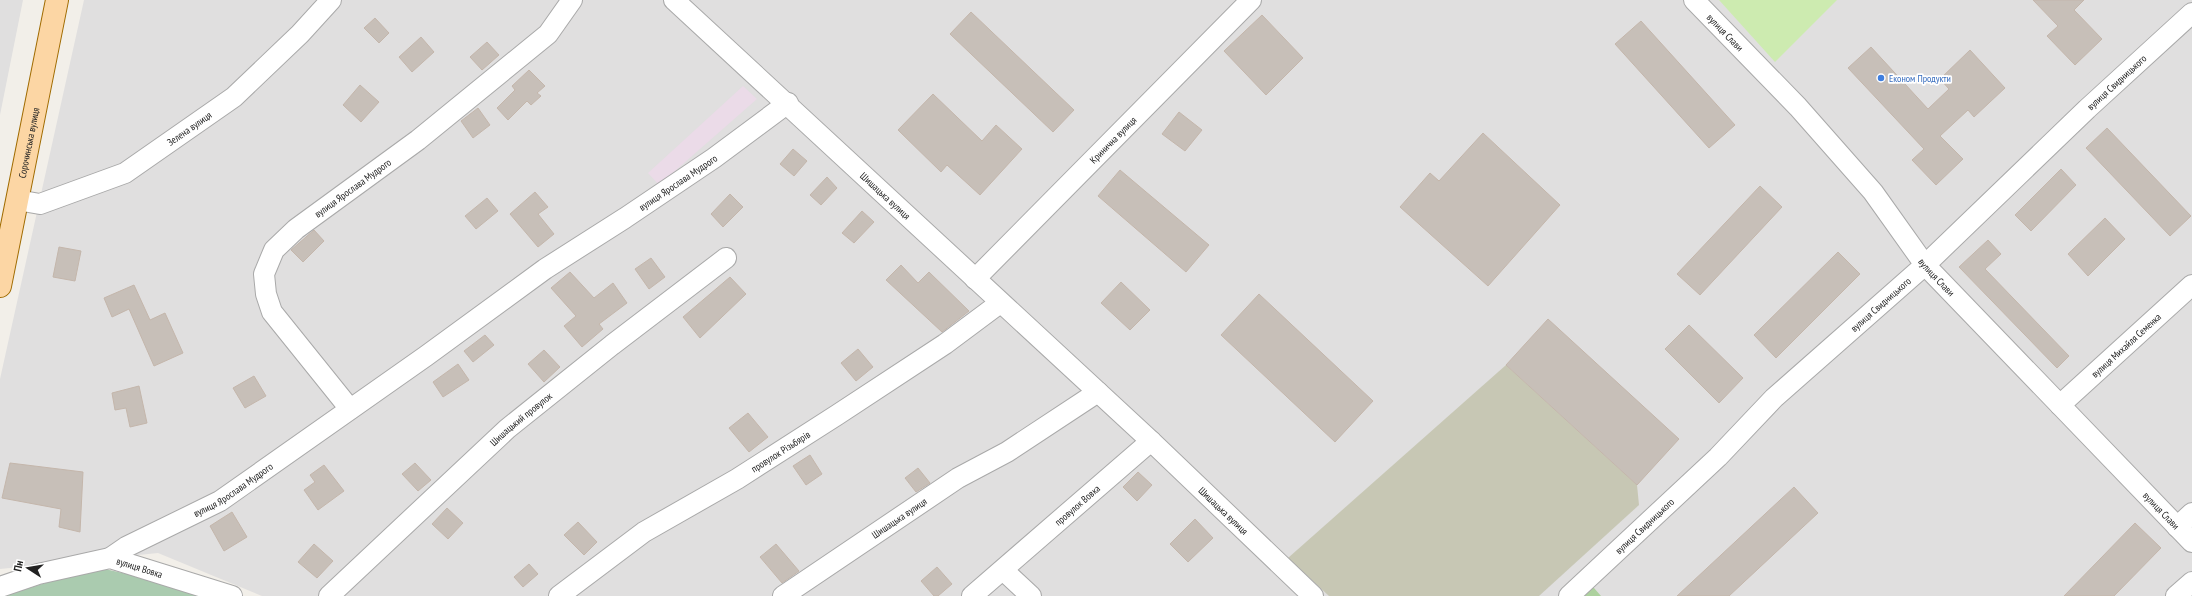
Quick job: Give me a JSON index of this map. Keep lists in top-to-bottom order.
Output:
{
  "streets": {
    "main road": ["Сорочинська вулиця"],
    "street": [
      "вулиця Слави",
      "вулиця Свидницького",
      "Зелена вулиця",
      "Кринична вулиця",
      "вулиця Ярослава Мудрого",
      "Шишацька вулиця",
      "вулиця Михайля Семенка",
      "Шишацький провулок",
      "провулок Різьбярів",
      "провулок Вовка",
      "вулиця Вовка"
    ]
  },
  "crossings": [
    ["вулиця Слави", "вулиця Свидницького"],
    ["вулиця Слави", "вулиця Михайля Семенка"],
    ["Зелена вулиця", "Сорочинська вулиця"],
    ["Кринична вулиця", "Шишацька вулиця"],
    ["вулиця Ярослава Мудрого", "Шишацька вулиця"],
    ["вулиця Ярослава Мудрого", "вулиця Вовка"],
    ["Шишацька вулиця", "провулок Різьбярів"],
    ["Шишацька вулиця", "провулок Вовка"]
  ],
  "places": ["Економ Продукти"],
  "north": "left"
}
